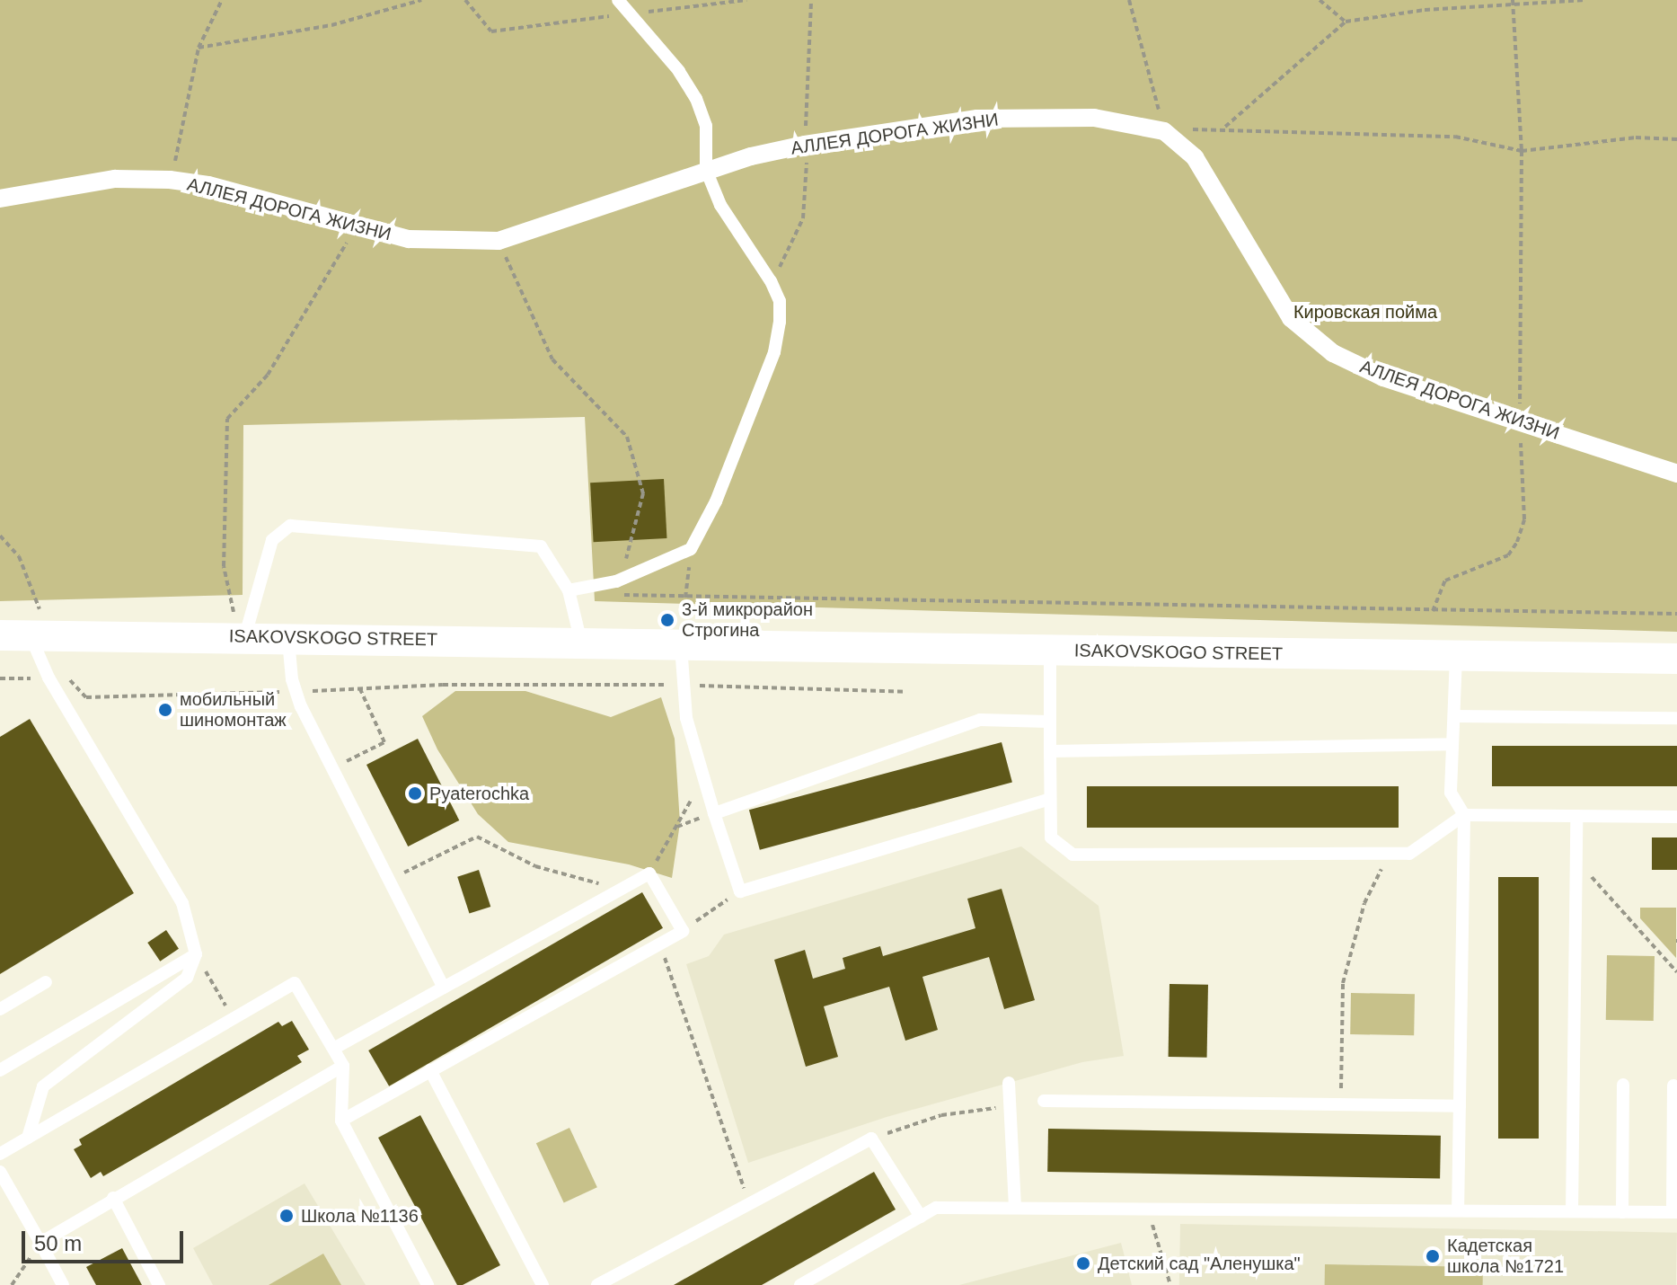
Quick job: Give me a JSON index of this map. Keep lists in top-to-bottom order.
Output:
{
  "streets": {
    "street": ["АЛЛЕЯ ДОРОГА ЖИЗНИ", "ISAKOVSKOGO STREET"]
  },
  "parks": ["Кировская пойма"],
  "places": [
    "3-й микрорайон Строгина",
    "мобильный шиномонтаж",
    "Pyaterochka",
    "Школа №1136",
    "Кадетская школа №1721",
    "Детский сад \"Аленушка\""
  ],
  "scale_bar": "50 m"
}
